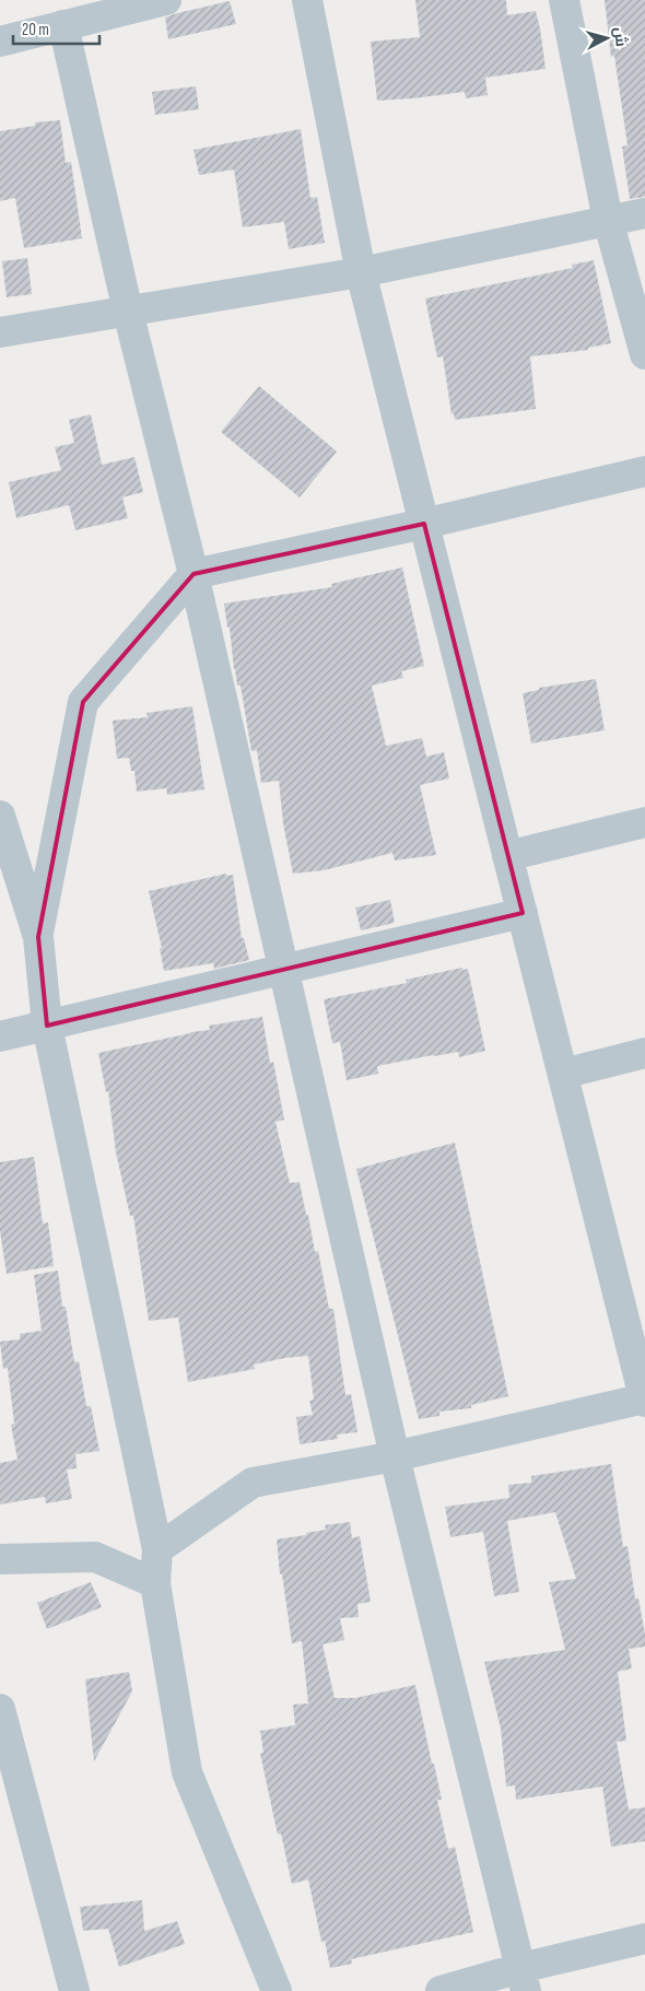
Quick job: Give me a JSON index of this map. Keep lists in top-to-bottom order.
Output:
{
  "scale_bar": "20 m",
  "north": "right"
}
